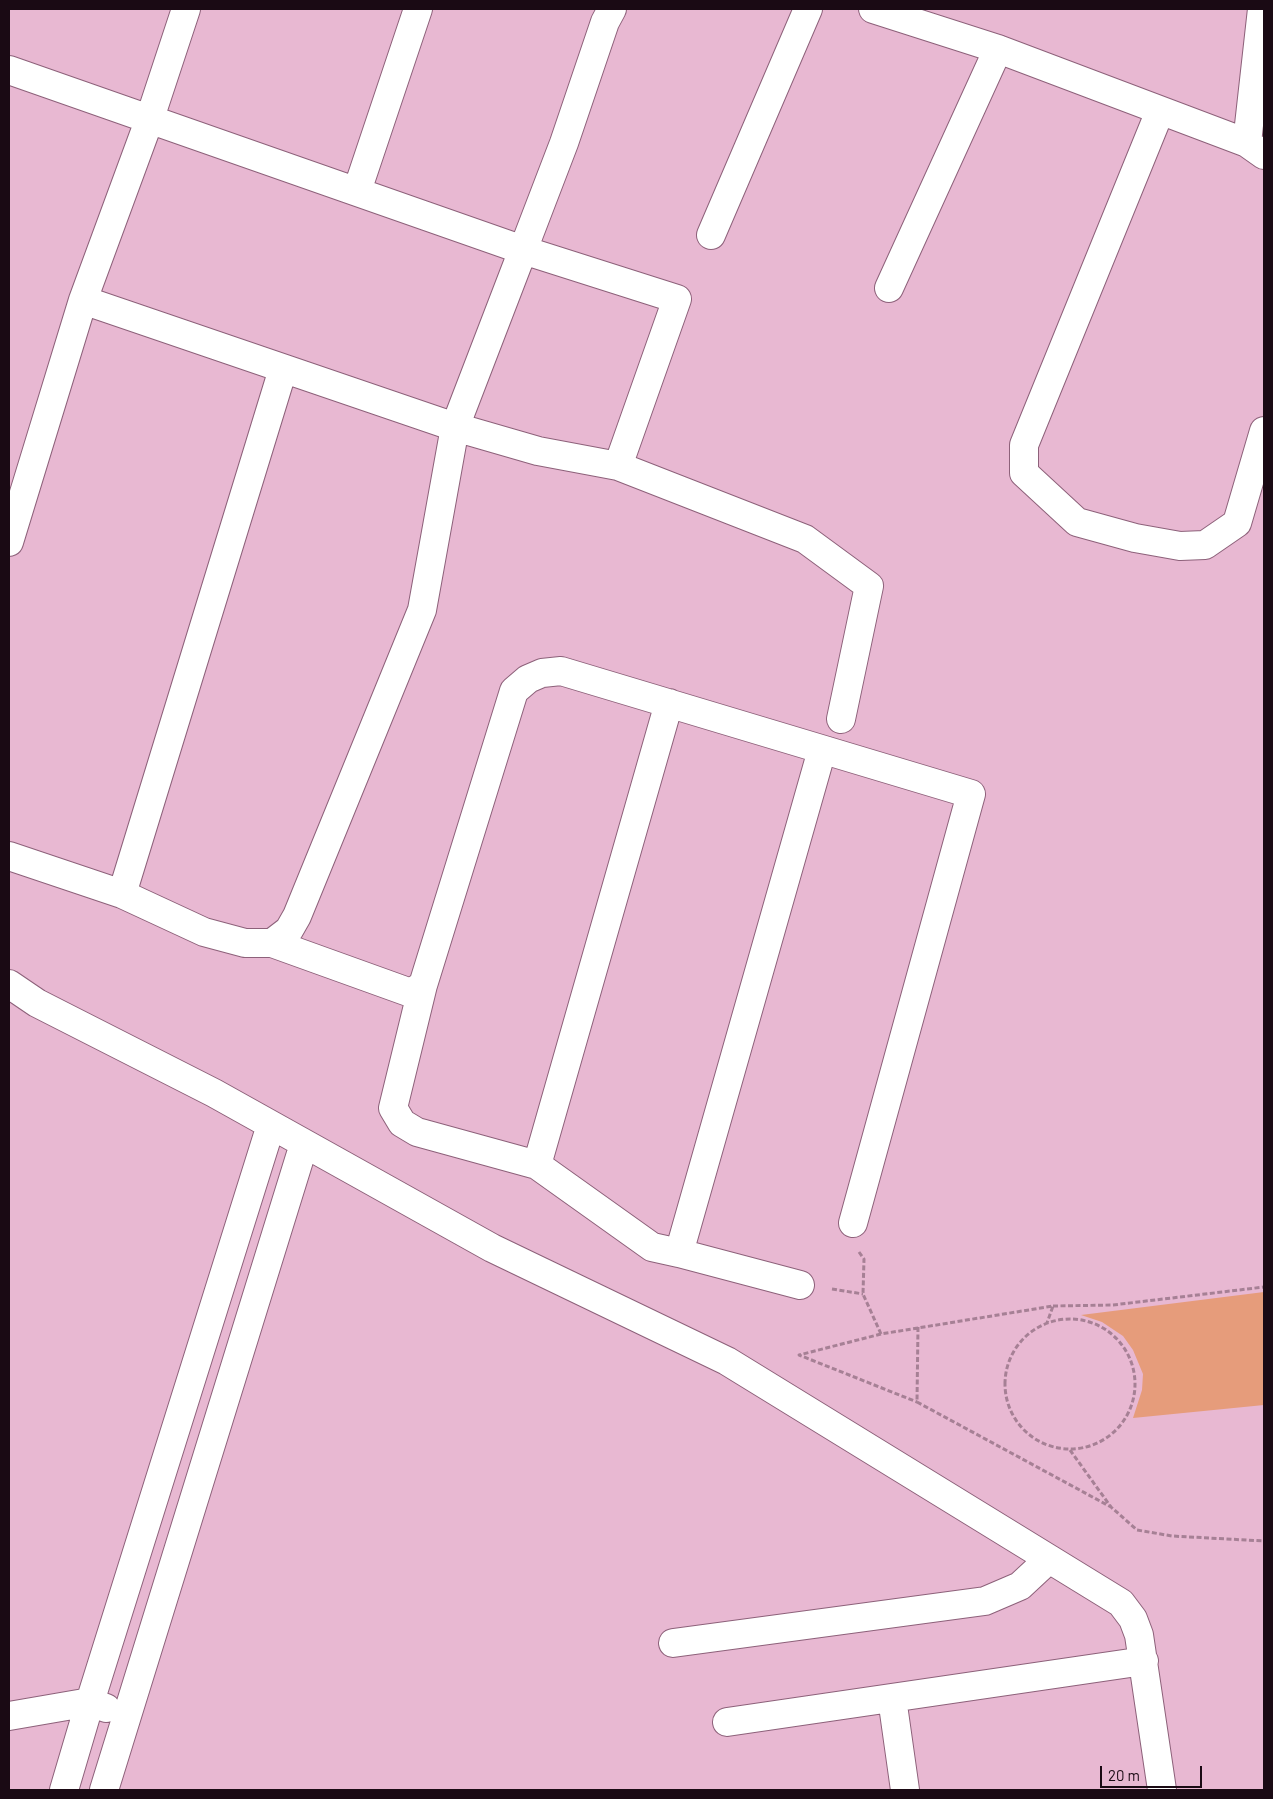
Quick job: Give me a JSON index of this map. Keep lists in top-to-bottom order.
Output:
{
  "scale_bar": "20 m"
}
